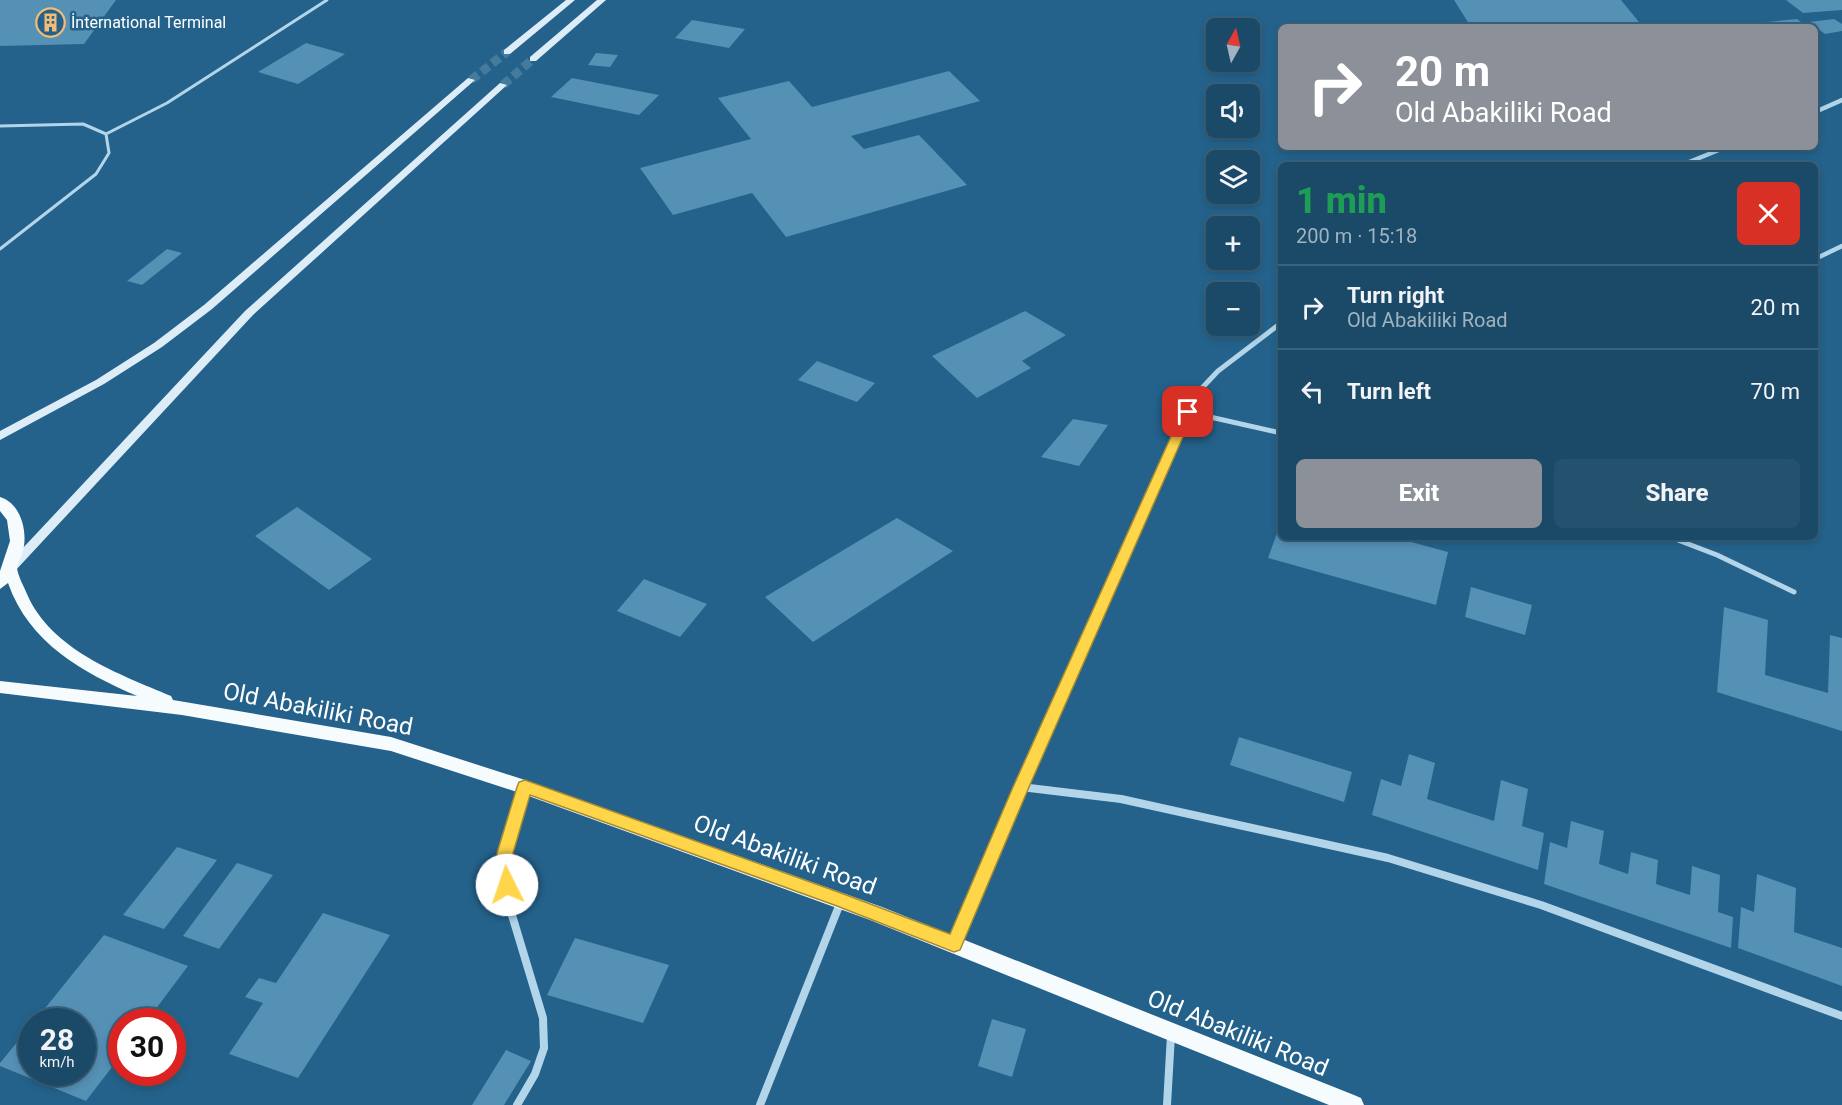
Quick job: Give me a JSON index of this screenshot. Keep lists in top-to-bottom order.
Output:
{
  "streets": {
    "main road": ["Old Abakiliki Road"]
  },
  "places": {
    "building": ["İnternational Terminal"]
  },
  "north": "top",
  "page": {
    "map_buttons": ["+", "−"],
    "turn": ["20 m", "Old Abakiliki Road"],
    "heading": ["1 min", "200 m · 15:18"],
    "list": [
      {
        "name": "Turn right",
        "note": "Old Abakiliki Road",
        "value": "20 m"
      },
      {
        "name": "Turn left",
        "value": "70 m"
      }
    ],
    "buttons": ["Exit", "Share"],
    "speed": "28 km/h",
    "limit": "30"
  }
}
